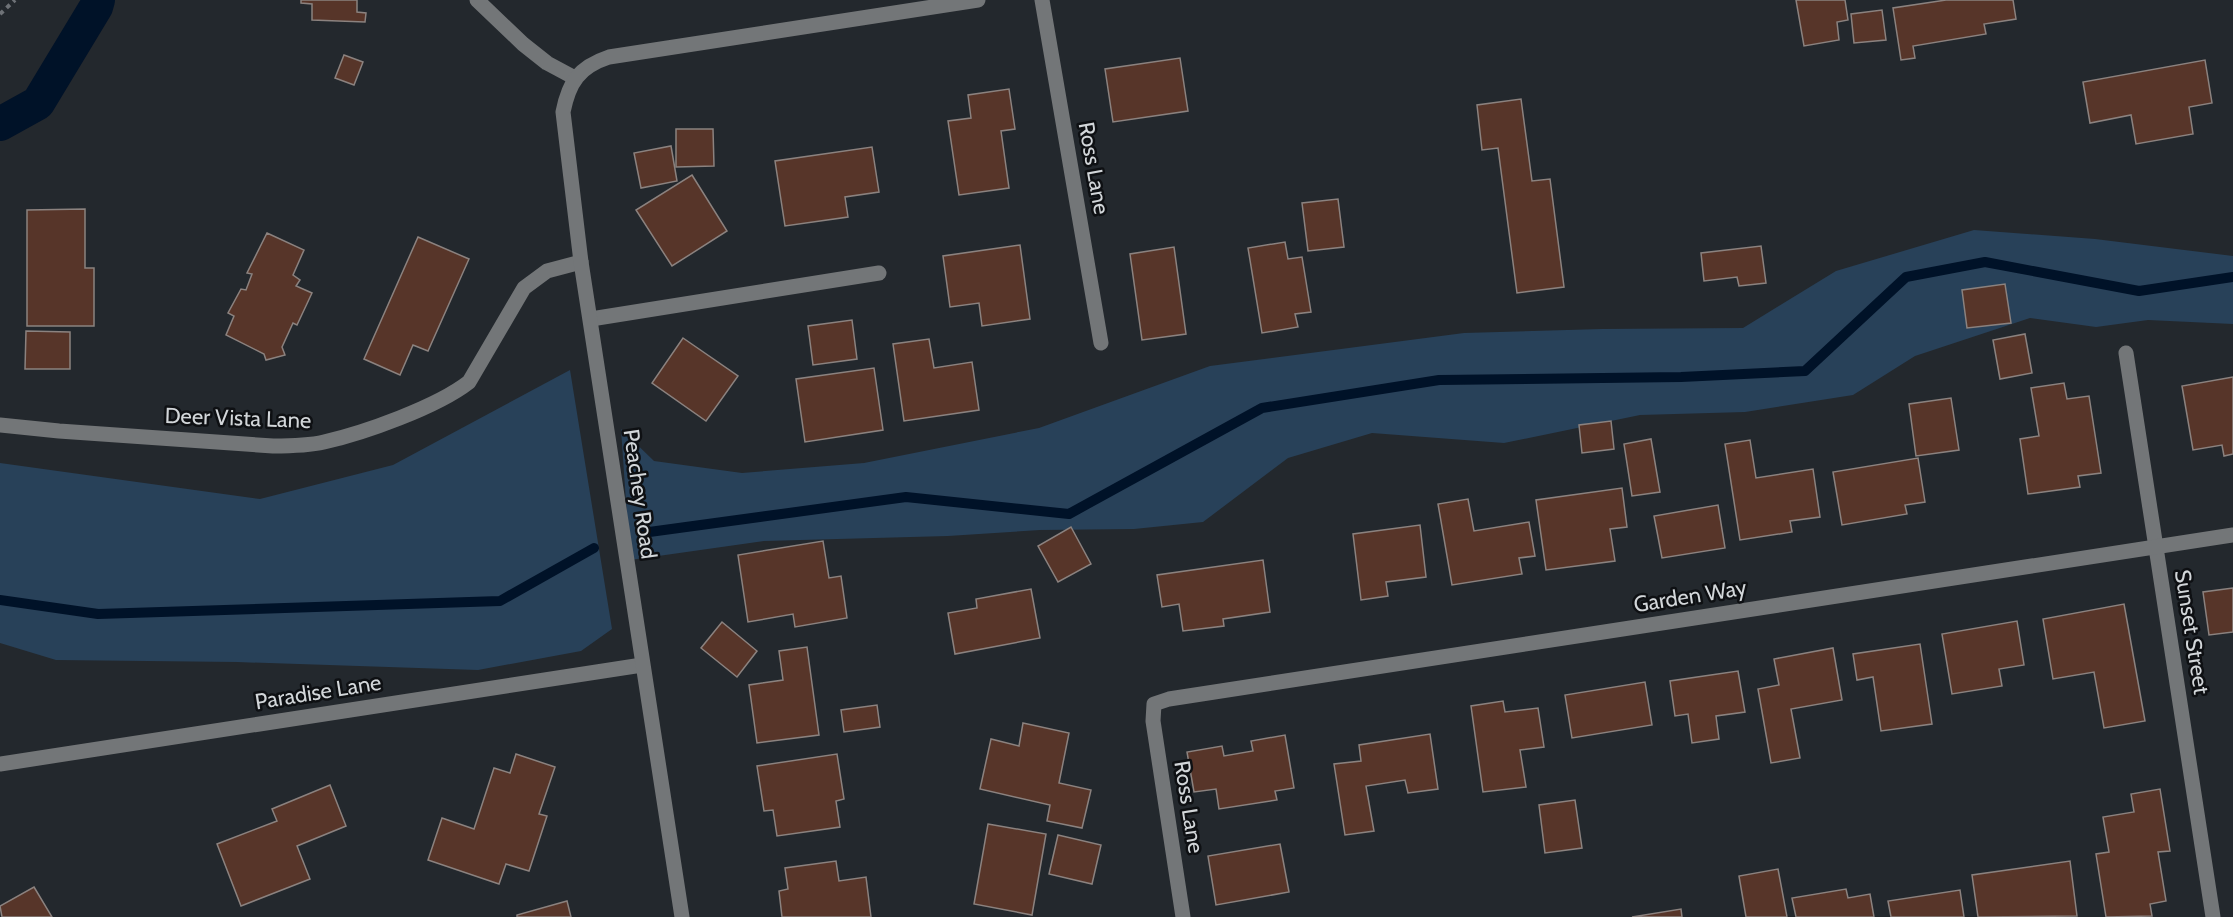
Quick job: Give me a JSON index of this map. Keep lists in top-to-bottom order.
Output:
{
  "streets": {
    "street": [
      "Ross Lane",
      "Deer Vista Lane",
      "Peachey Road",
      "Garden Way",
      "Sunset Street",
      "Paradise Lane"
    ]
  },
  "crossings": [
    ["Ross Lane", "Garden Way"],
    ["Deer Vista Lane", "Peachey Road"],
    ["Peachey Road", "Paradise Lane"],
    ["Garden Way", "Sunset Street"]
  ]
}
